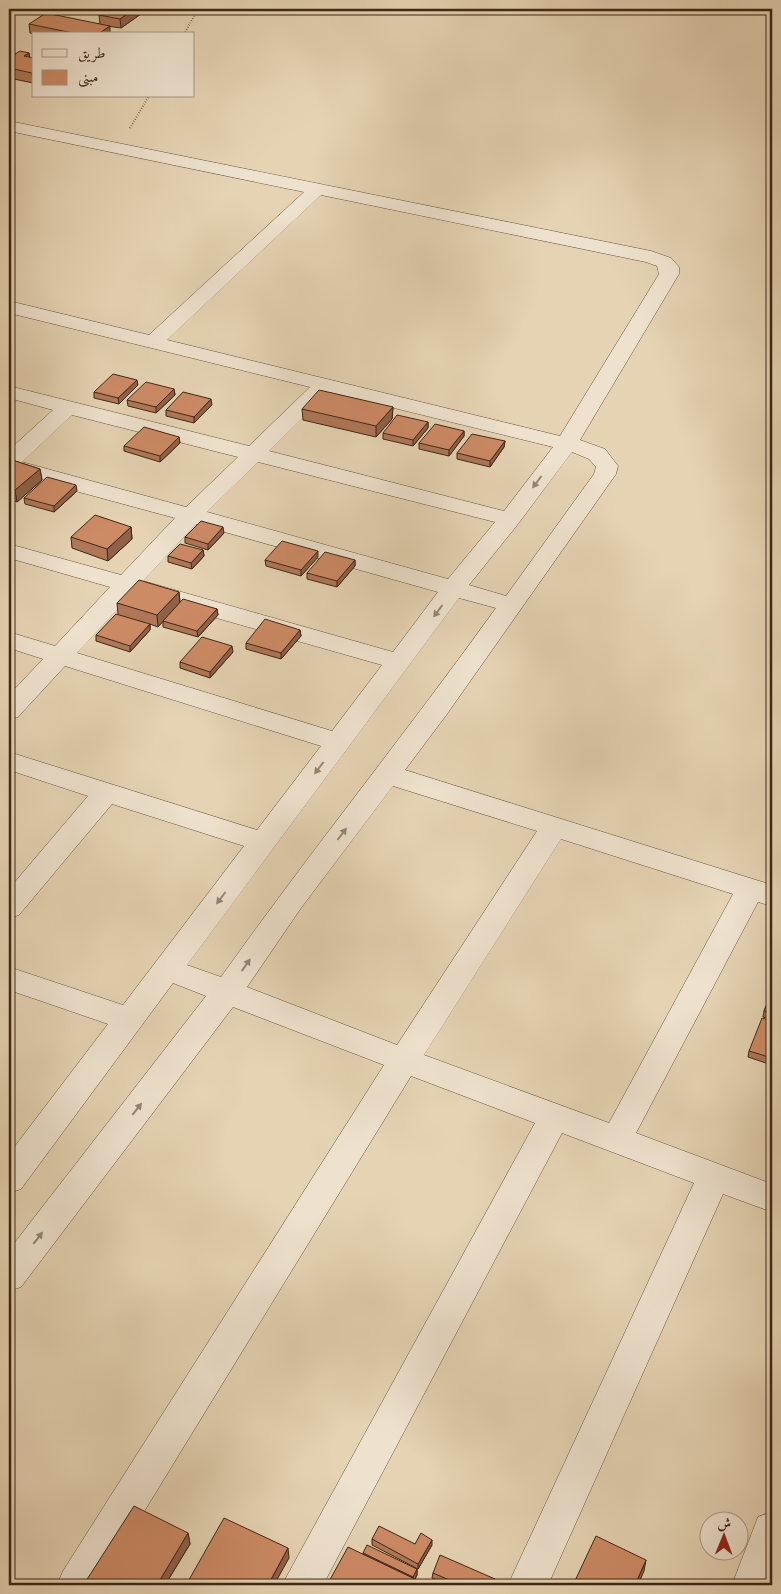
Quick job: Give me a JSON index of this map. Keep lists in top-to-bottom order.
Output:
{
  "legend": ["طريق", "مبنى"],
  "north": "top"
}
